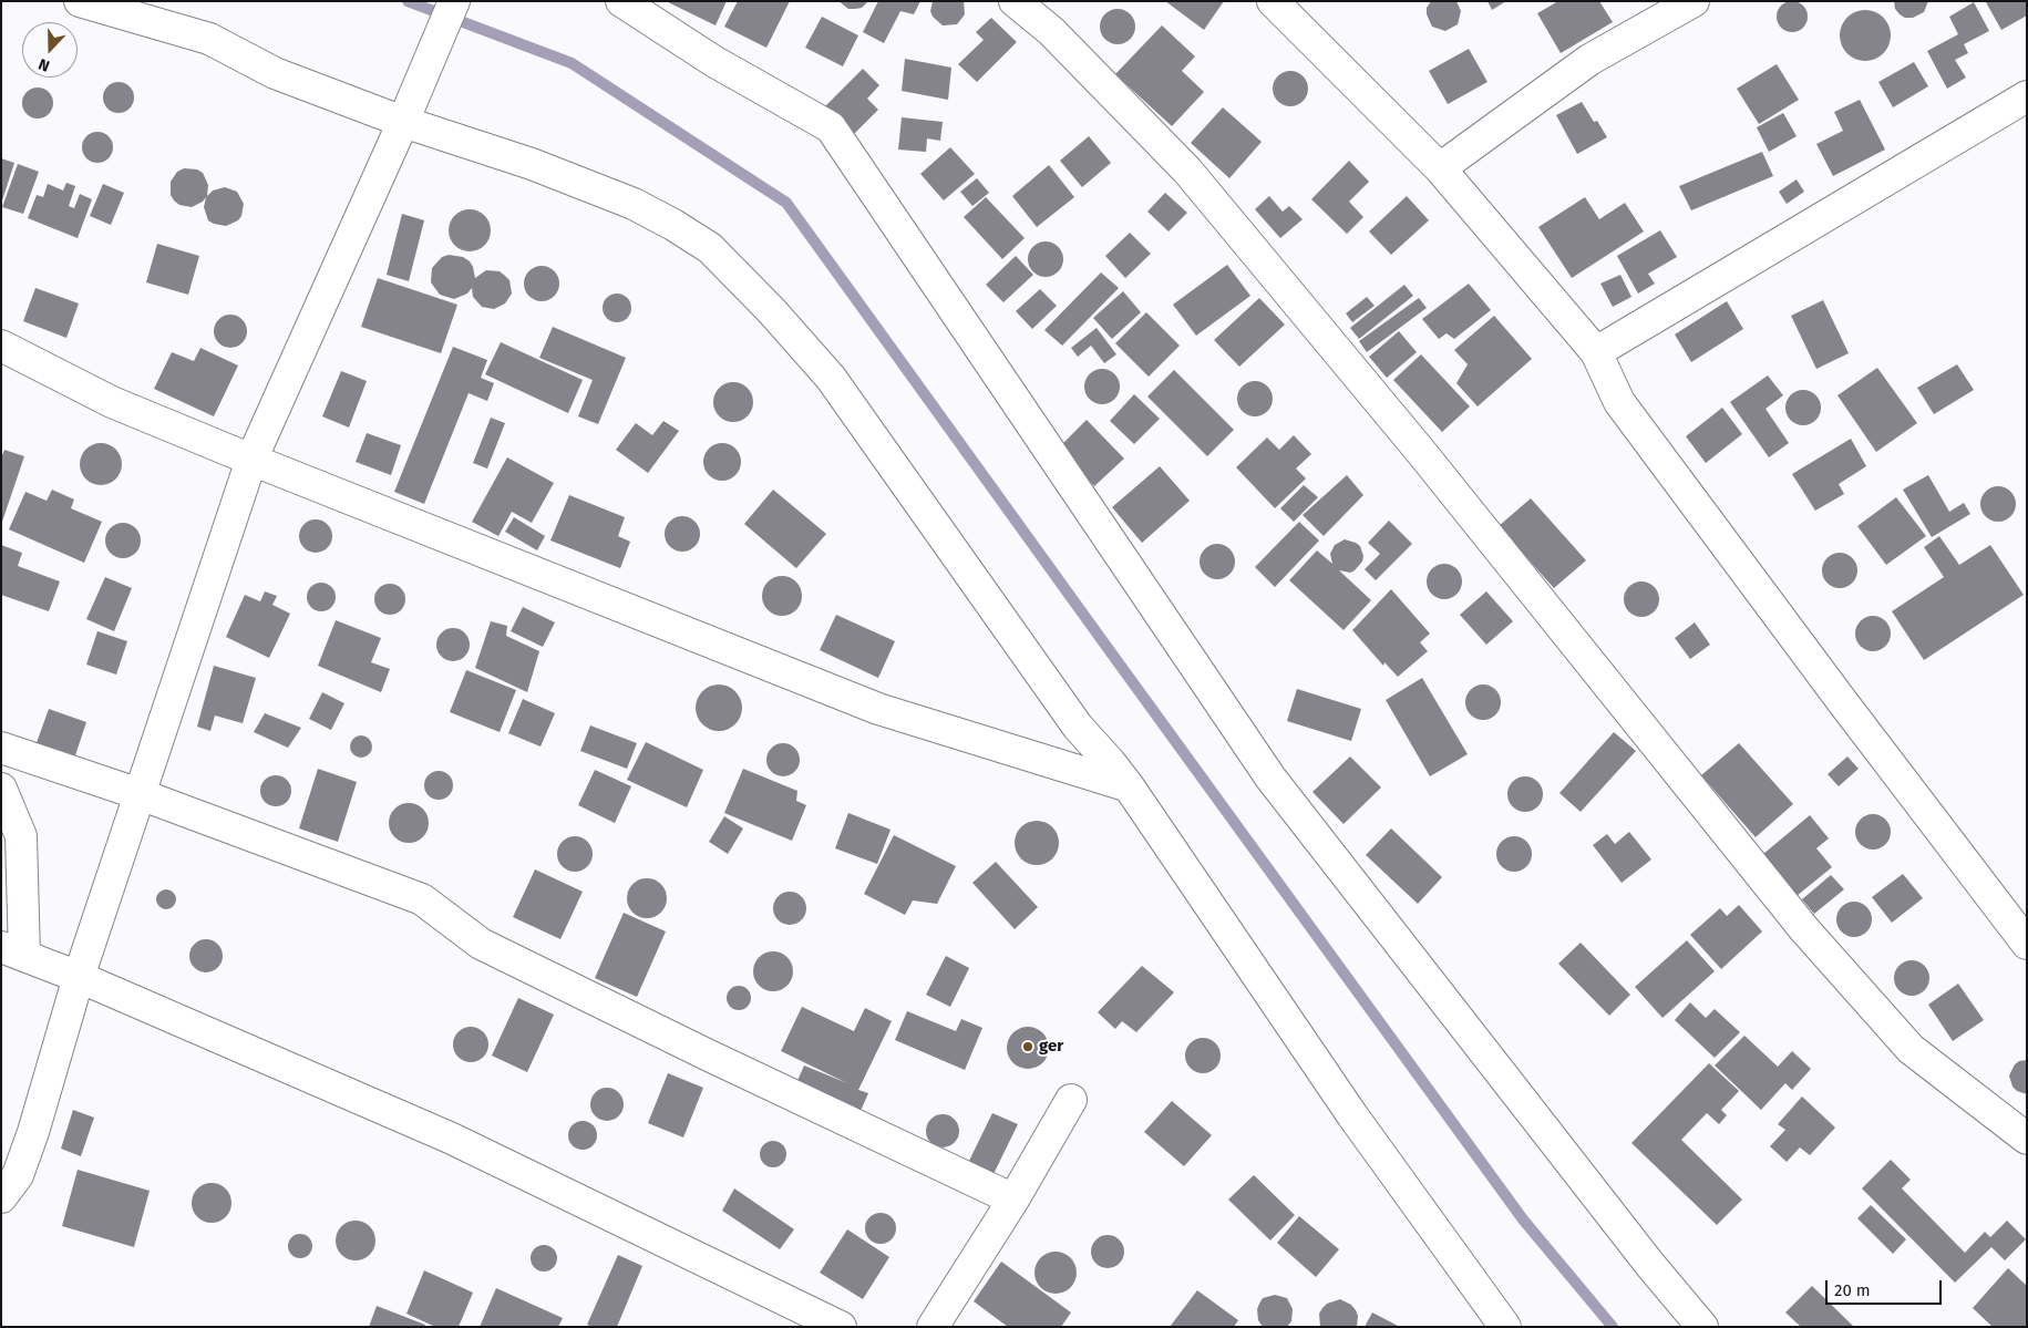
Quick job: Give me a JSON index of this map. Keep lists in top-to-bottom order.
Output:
{
  "places": ["ger"],
  "scale_bar": "20 m",
  "north": "bottom"
}
